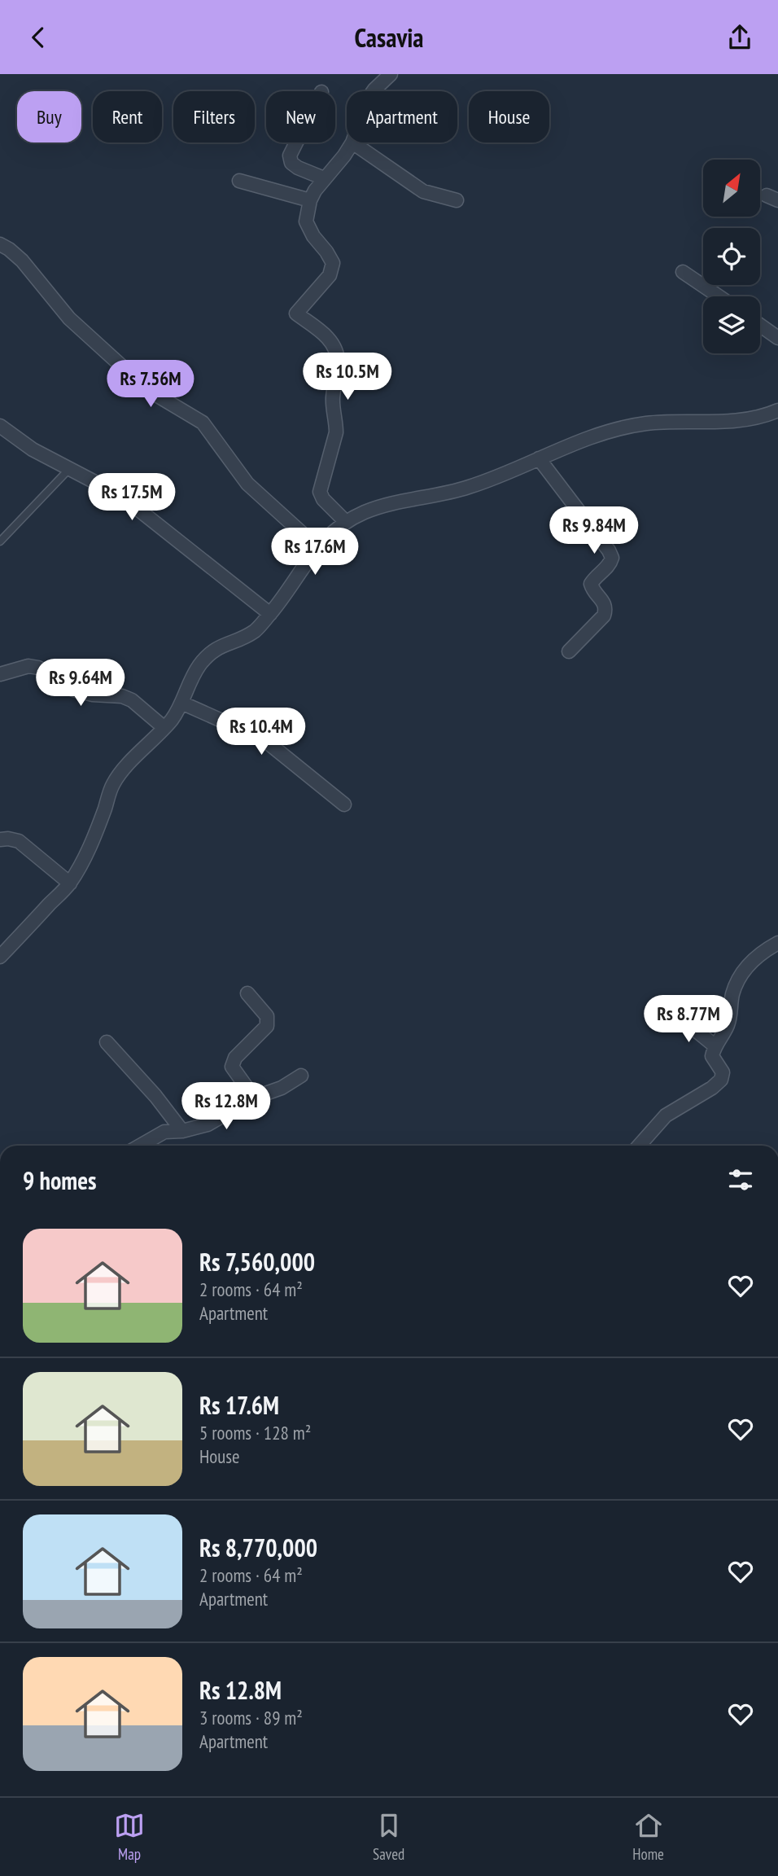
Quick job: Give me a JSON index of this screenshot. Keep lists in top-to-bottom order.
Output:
{
  "north": "top right",
  "page": {
    "header": "Casavia",
    "chip": [
      "Buy",
      "Rent",
      "Filters",
      "New",
      "Apartment",
      "House"
    ],
    "price": [
      "Rs 10.5M",
      "Rs 7.56M",
      "Rs 17.5M",
      "Rs 9.84M",
      "Rs 17.6M",
      "Rs 9.64M",
      "Rs 10.4M",
      "Rs 8.77M",
      "Rs 12.8M"
    ],
    "heading": "9 homes",
    "list": [
      {
        "name": "Rs 7,560,000",
        "note": "2 rooms · 64 m² · Apartment"
      },
      {
        "name": "Rs 17.6M",
        "note": "5 rooms · 128 m² · House"
      },
      {
        "name": "Rs 8,770,000",
        "note": "2 rooms · 64 m² · Apartment"
      },
      {
        "name": "Rs 12.8M",
        "note": "3 rooms · 89 m² · Apartment"
      }
    ],
    "tabs": ["Map", "Saved", "Home"]
  }
}
